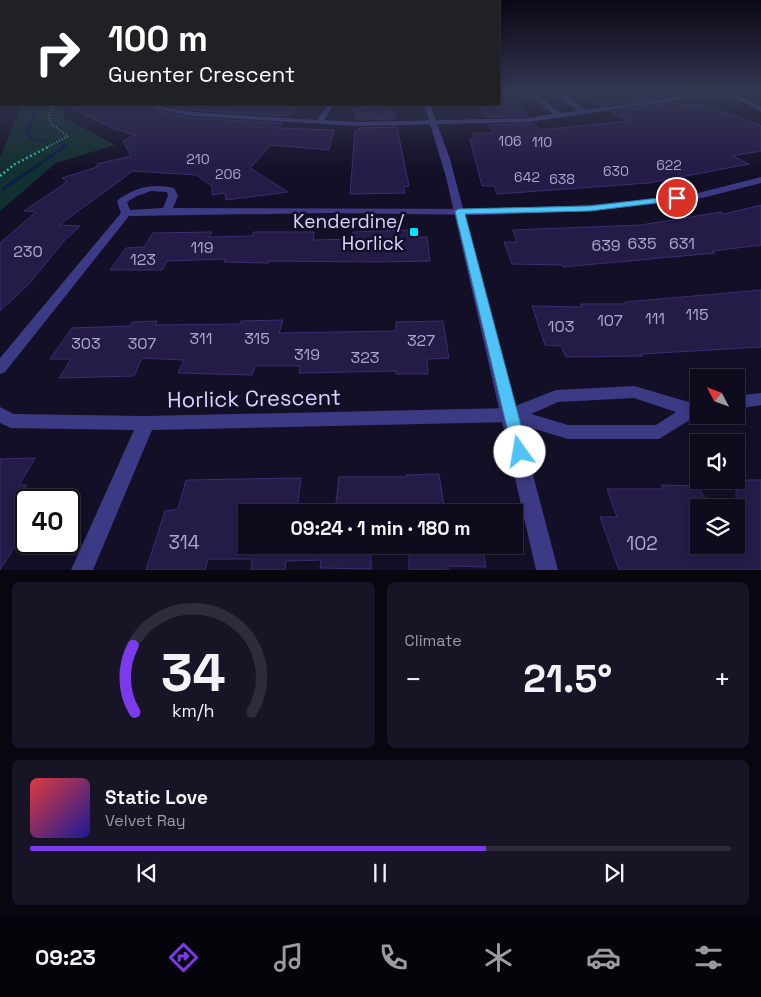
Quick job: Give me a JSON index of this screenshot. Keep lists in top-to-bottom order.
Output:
{
  "streets": {
    "street": ["Horlick Crescent"]
  },
  "places": {
    "transit": ["Kenderdine/ Horlick"]
  },
  "house_numbers": [
    "106",
    "110",
    "210",
    "622",
    "630",
    "206",
    "642",
    "638",
    "635",
    "631",
    "639",
    "119",
    "230",
    "123",
    "115",
    "111",
    "107",
    "103",
    "311",
    "315",
    "327",
    "303",
    "307",
    "319",
    "323",
    "314",
    "102"
  ],
  "north": "top left",
  "page": {
    "turn": ["100 m", "Guenter Crescent"],
    "limit": "40",
    "trip": "09:24 · 1 min · 180 m",
    "tile": "Climate",
    "heat": ["−", "21.5°", "+"],
    "song": ["Static Love", "Velvet Ray"],
    "tabs": "09:23",
    "gauge": ["34", "km/h"]
  }
}
